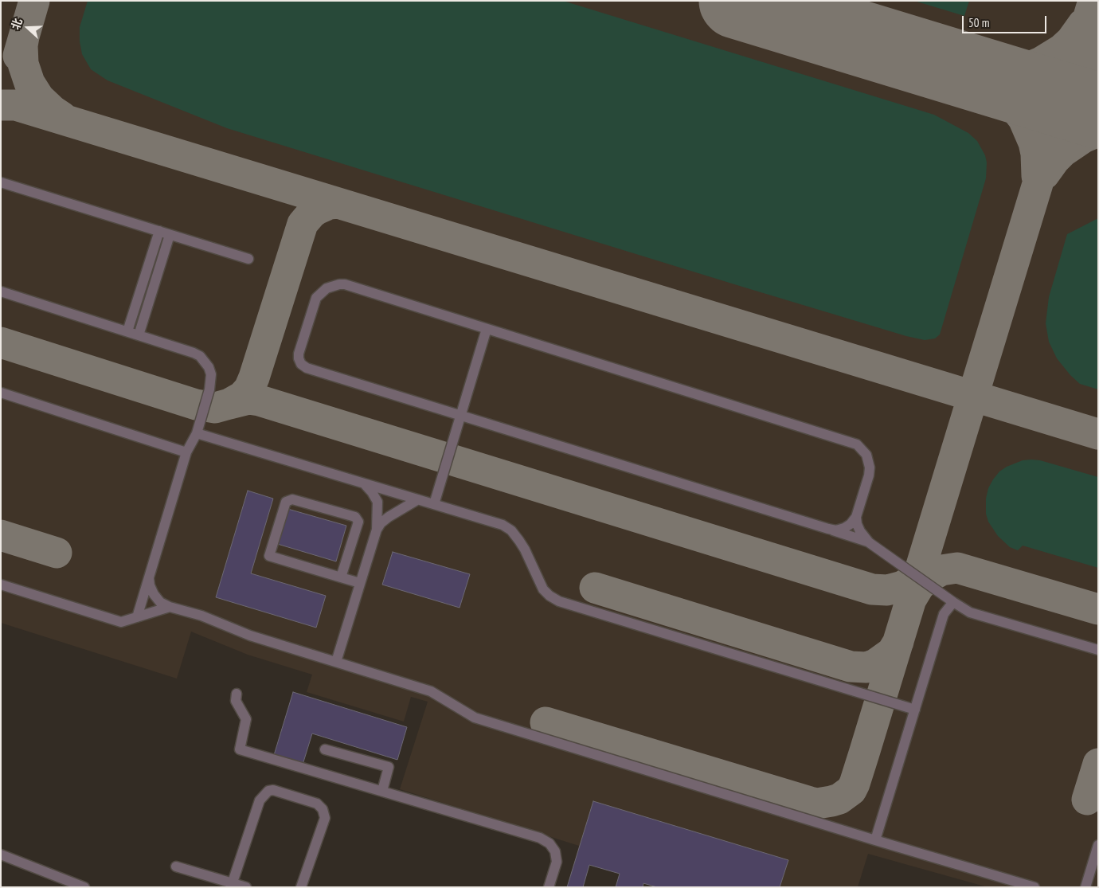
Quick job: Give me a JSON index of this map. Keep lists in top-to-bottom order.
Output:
{
  "scale_bar": "50 m",
  "north": "left"
}
